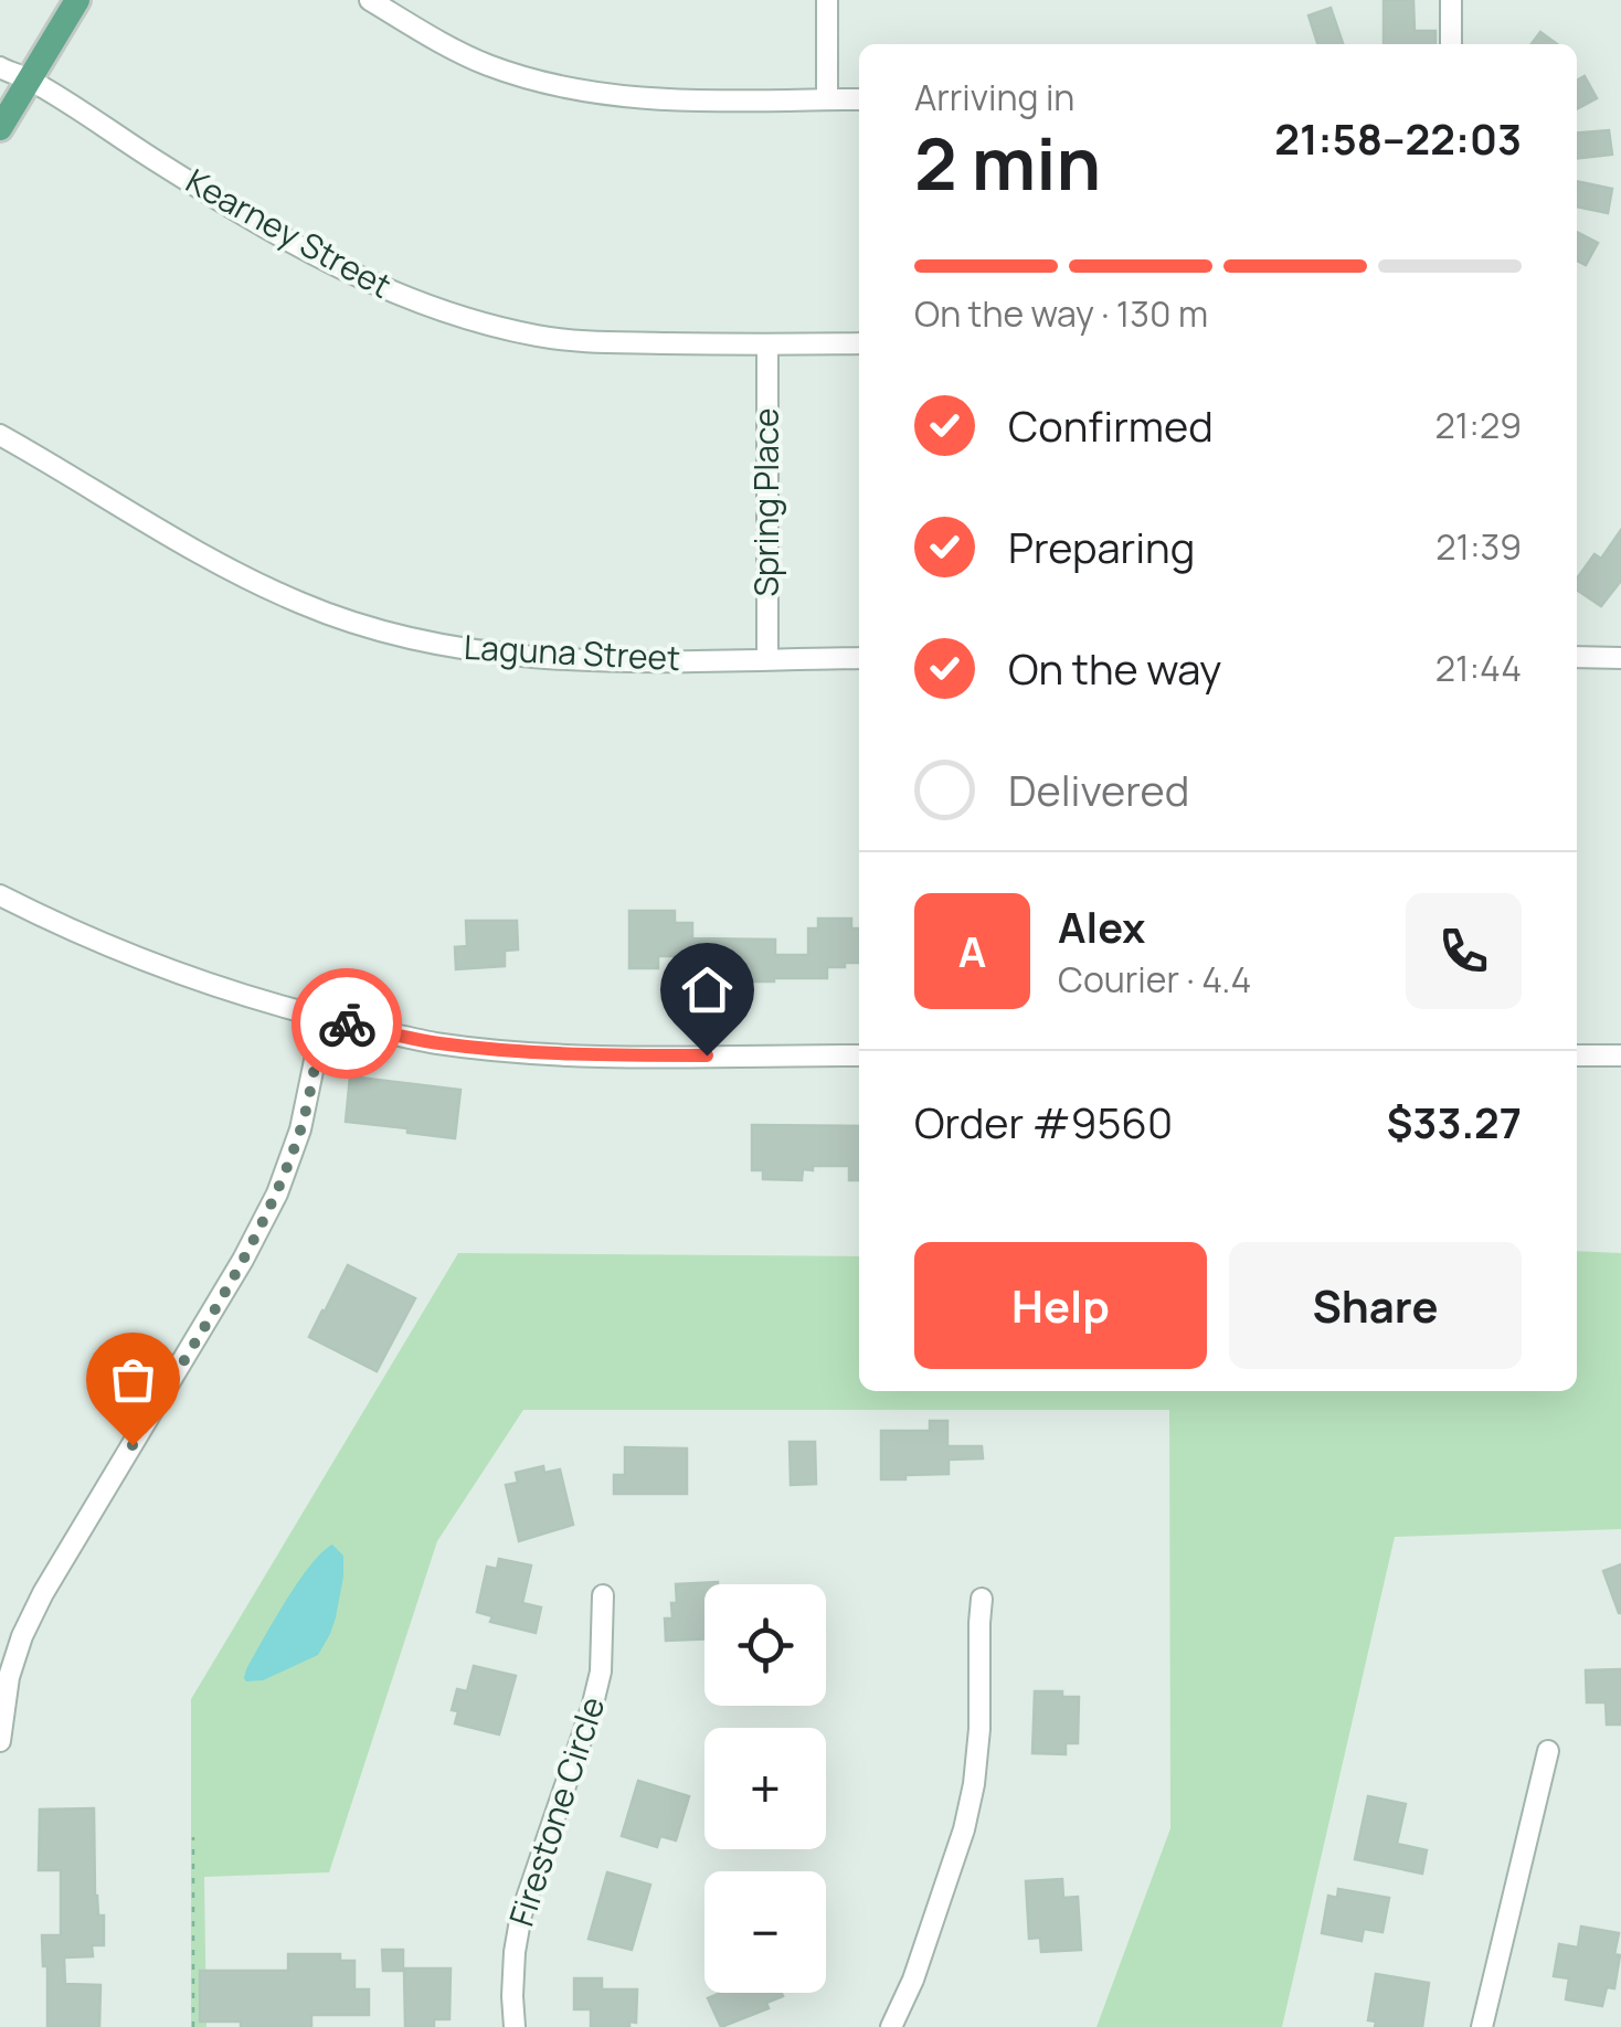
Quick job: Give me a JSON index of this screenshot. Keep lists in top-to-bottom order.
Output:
{
  "streets": {
    "street": [
      "Kearney Street",
      "Spring Place",
      "Laguna Street",
      "Firestone Circle"
    ]
  },
  "crossings": [
    ["Kearney Street", "Spring Place"],
    ["Spring Place", "Laguna Street"]
  ],
  "page": {
    "heading": ["2 min", "Arriving in", "21:58–22:03"],
    "panel": [
      "Alex",
      "Courier · 4.4",
      "Order #9560",
      "$33.27"
    ],
    "bar": "On the way · 130 m",
    "list": [
      ["Confirmed", "21:29"],
      ["Preparing", "21:39"],
      ["On the way", "21:44"],
      "Delivered"
    ],
    "round": "A",
    "buttons": ["Help", "Share"],
    "map_buttons": ["+", "−"]
  }
}
